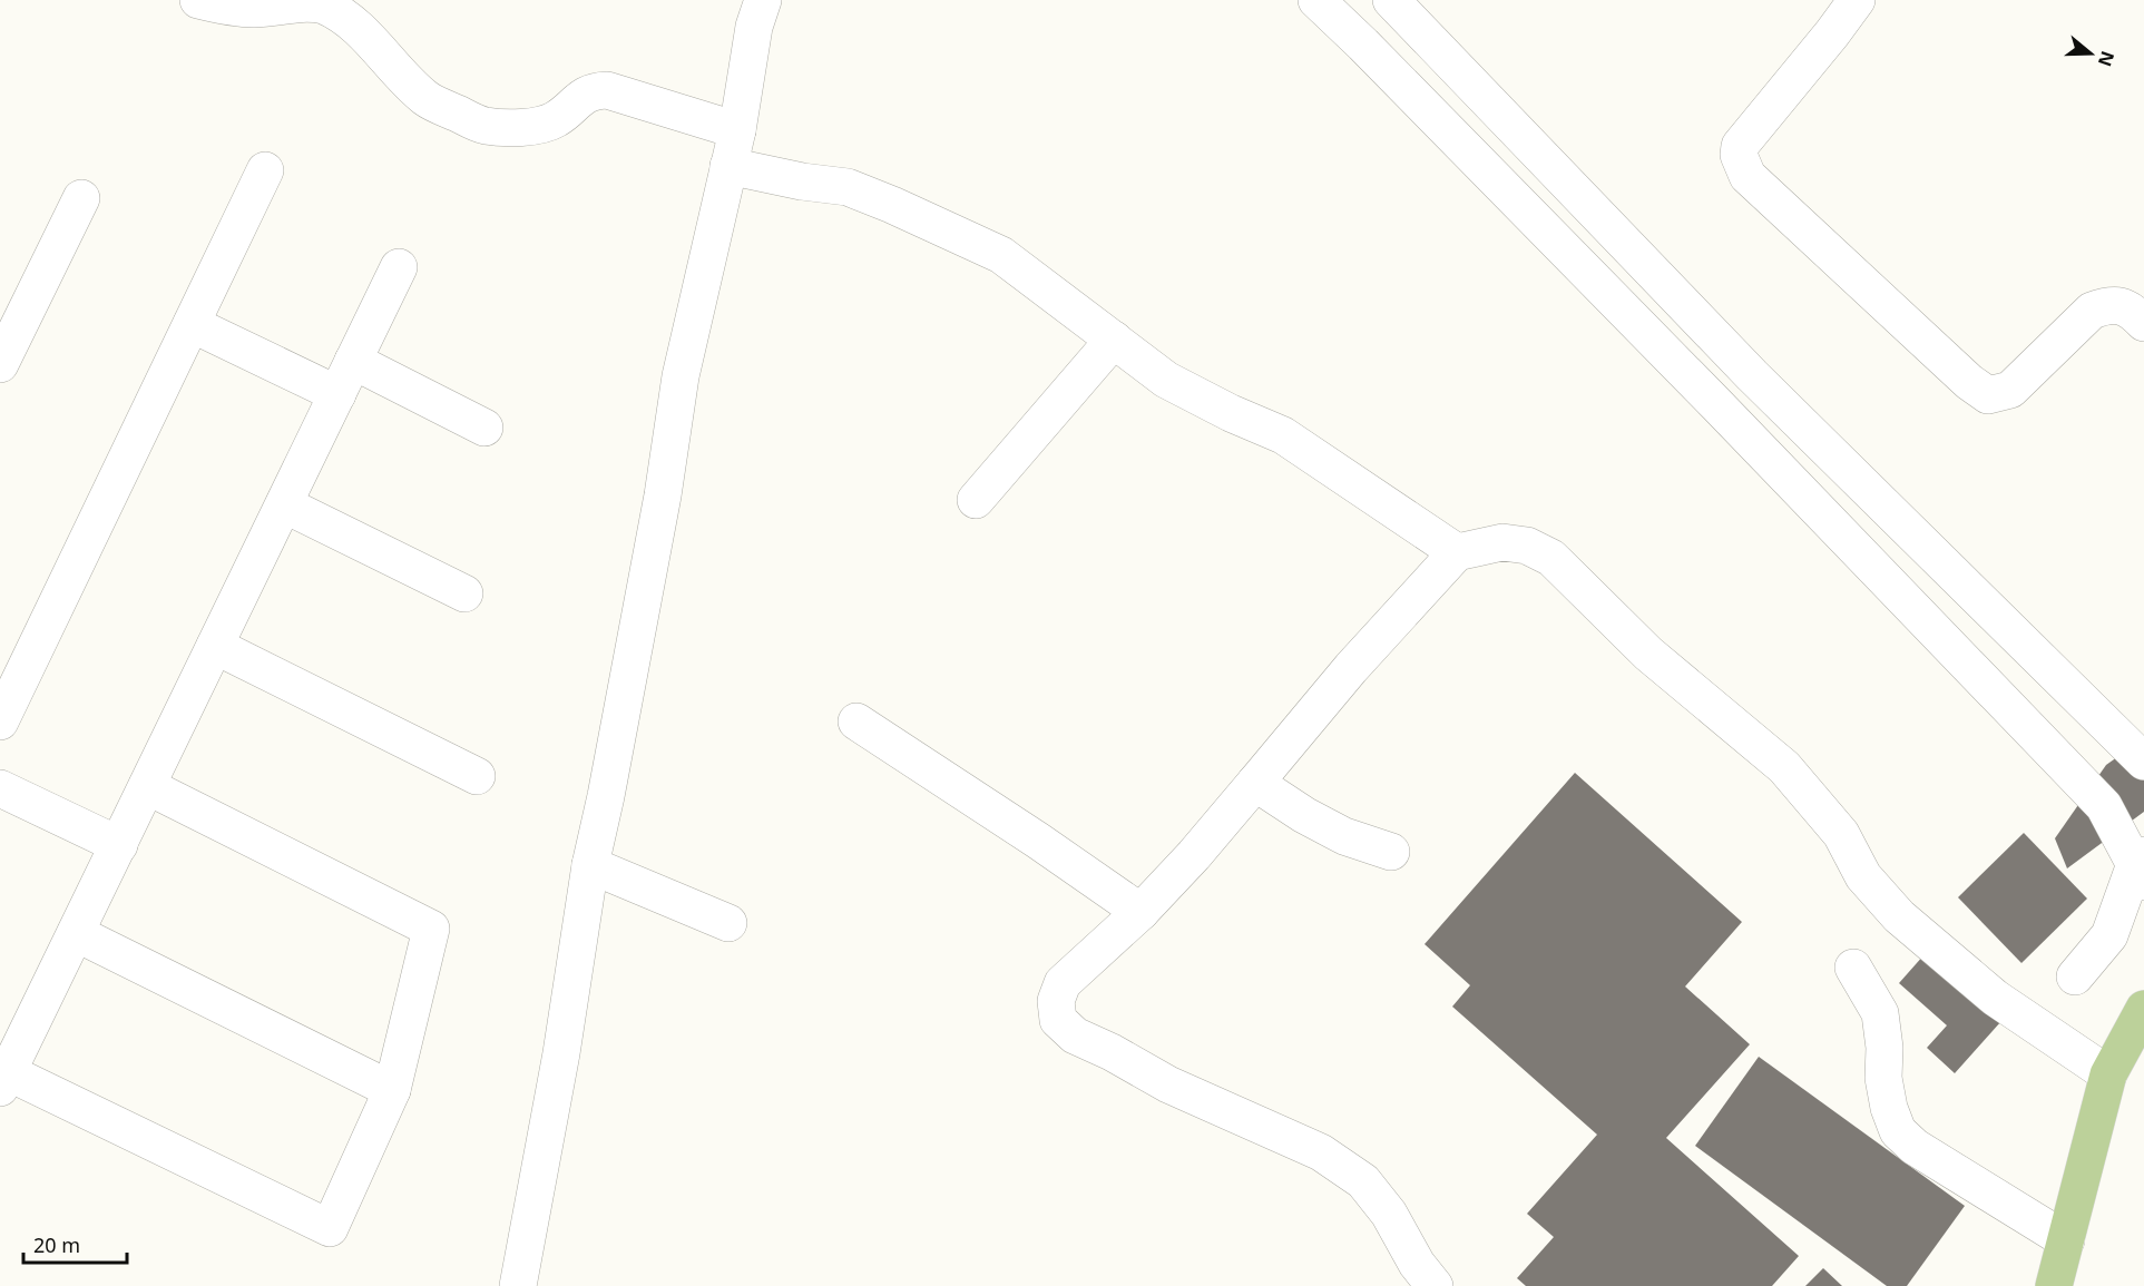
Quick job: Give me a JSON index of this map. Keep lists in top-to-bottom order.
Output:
{
  "scale_bar": "20 m",
  "north": "right"
}
